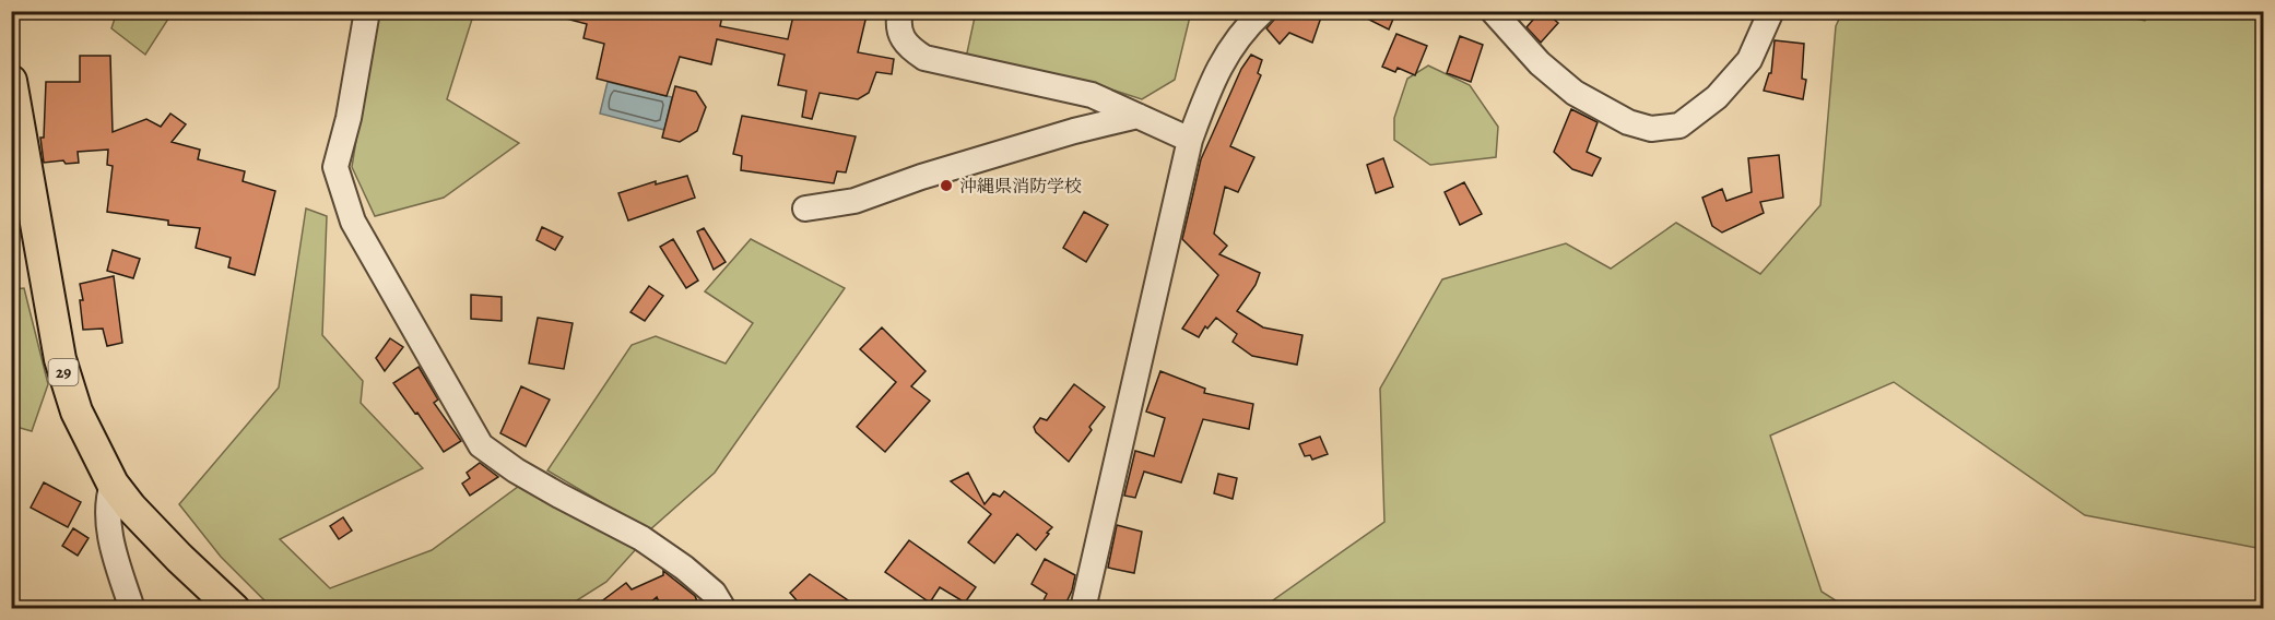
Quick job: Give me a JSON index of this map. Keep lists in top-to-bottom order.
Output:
{
  "streets": {
    "main road": ["29"]
  },
  "places": ["沖縄県消防学校"]
}
